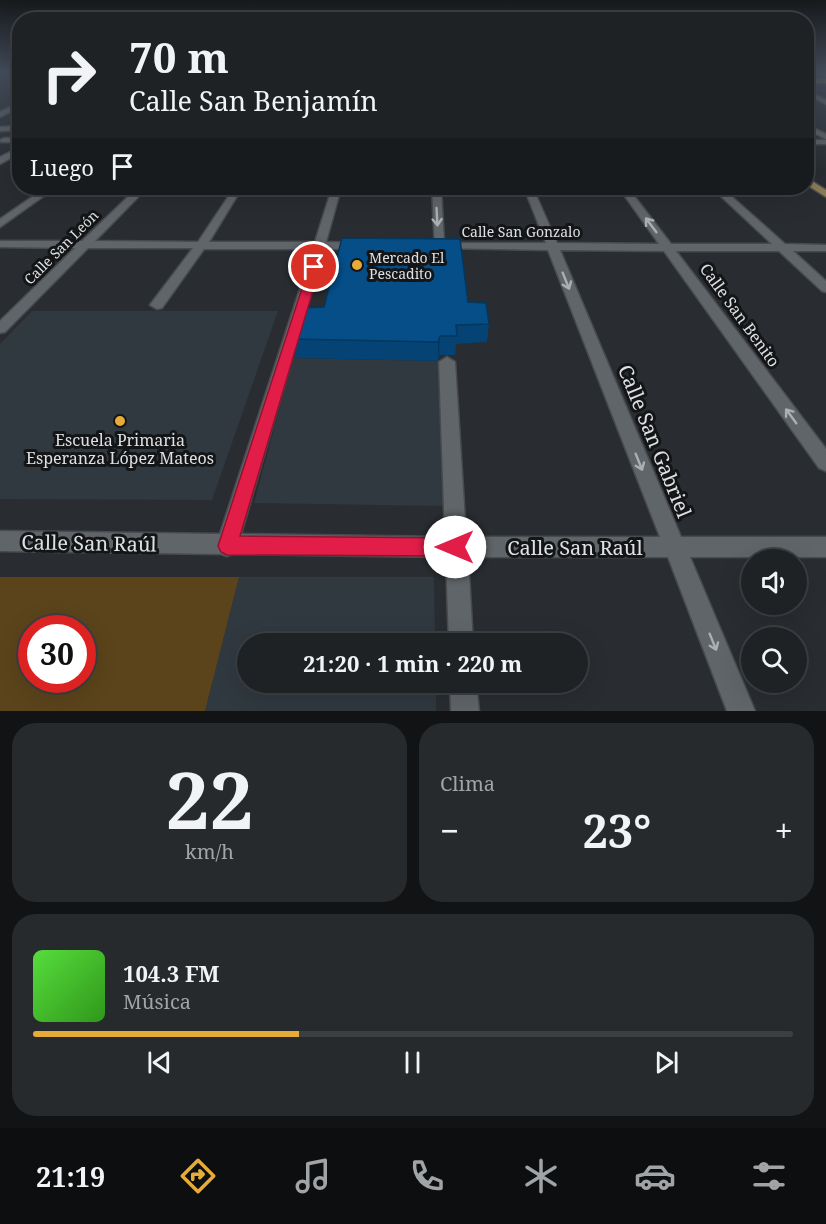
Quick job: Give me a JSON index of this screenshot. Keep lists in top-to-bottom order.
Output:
{
  "streets": {
    "street": [
      "Calle San Gonzalo",
      "Calle San León",
      "Calle San Benito",
      "Calle San Gabriel",
      "Calle San Raúl"
    ]
  },
  "crossings": [
    ["Calle San Gonzalo", "Calle San Benito"],
    ["Calle San Gonzalo", "Calle San Gabriel"],
    ["Calle San Gabriel", "Calle San Raúl"]
  ],
  "one_way": ["Calle San Gabriel"],
  "places": ["Mercado El Pescadito", "Escuela Primaria Esperanza López Mateos"],
  "page": {
    "turn": ["70 m", "Calle San Benjamín"],
    "then": "Luego",
    "limit": "30",
    "trip": "21:20 · 1 min · 220 m",
    "tile": [
      ["22", "km/h"],
      "Clima"
    ],
    "heat": ["−", "23°", "+"],
    "song": ["104.3 FM", "Música"],
    "tabs": "21:19"
  }
}
